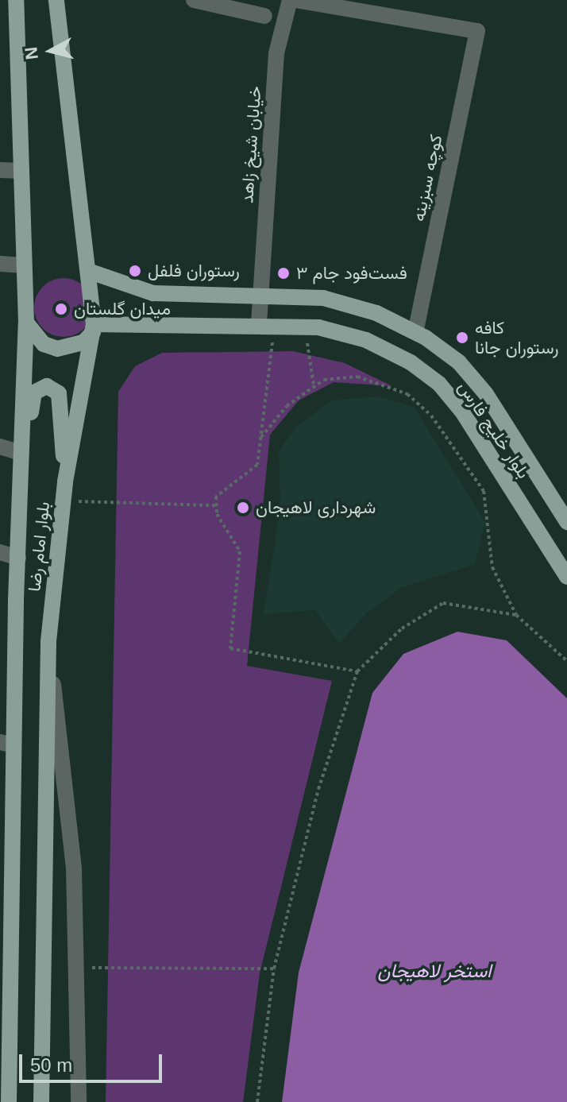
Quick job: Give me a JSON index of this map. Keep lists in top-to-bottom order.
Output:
{
  "streets": {
    "main road": ["بلوار خلیج فارس", "بلوار امام رضا"],
    "street": ["خیابان شیخ زاهد", "کوچه سبزینه"]
  },
  "crossings": [
    ["خیابان شیخ زاهد", "بلوار خلیج فارس"],
    ["کوچه سبزینه", "بلوار خلیج فارس"],
    ["بلوار خلیج فارس", "بلوار امام رضا"]
  ],
  "water": ["استخر لاهیجان"],
  "places": [
    "رستوران فلفل",
    "فست‌فود جام ۳",
    "میدان گلستان",
    "کافه رستوران جانا",
    "شهرداری لاهیجان"
  ],
  "scale_bar": "50 m",
  "north": "left"
}
